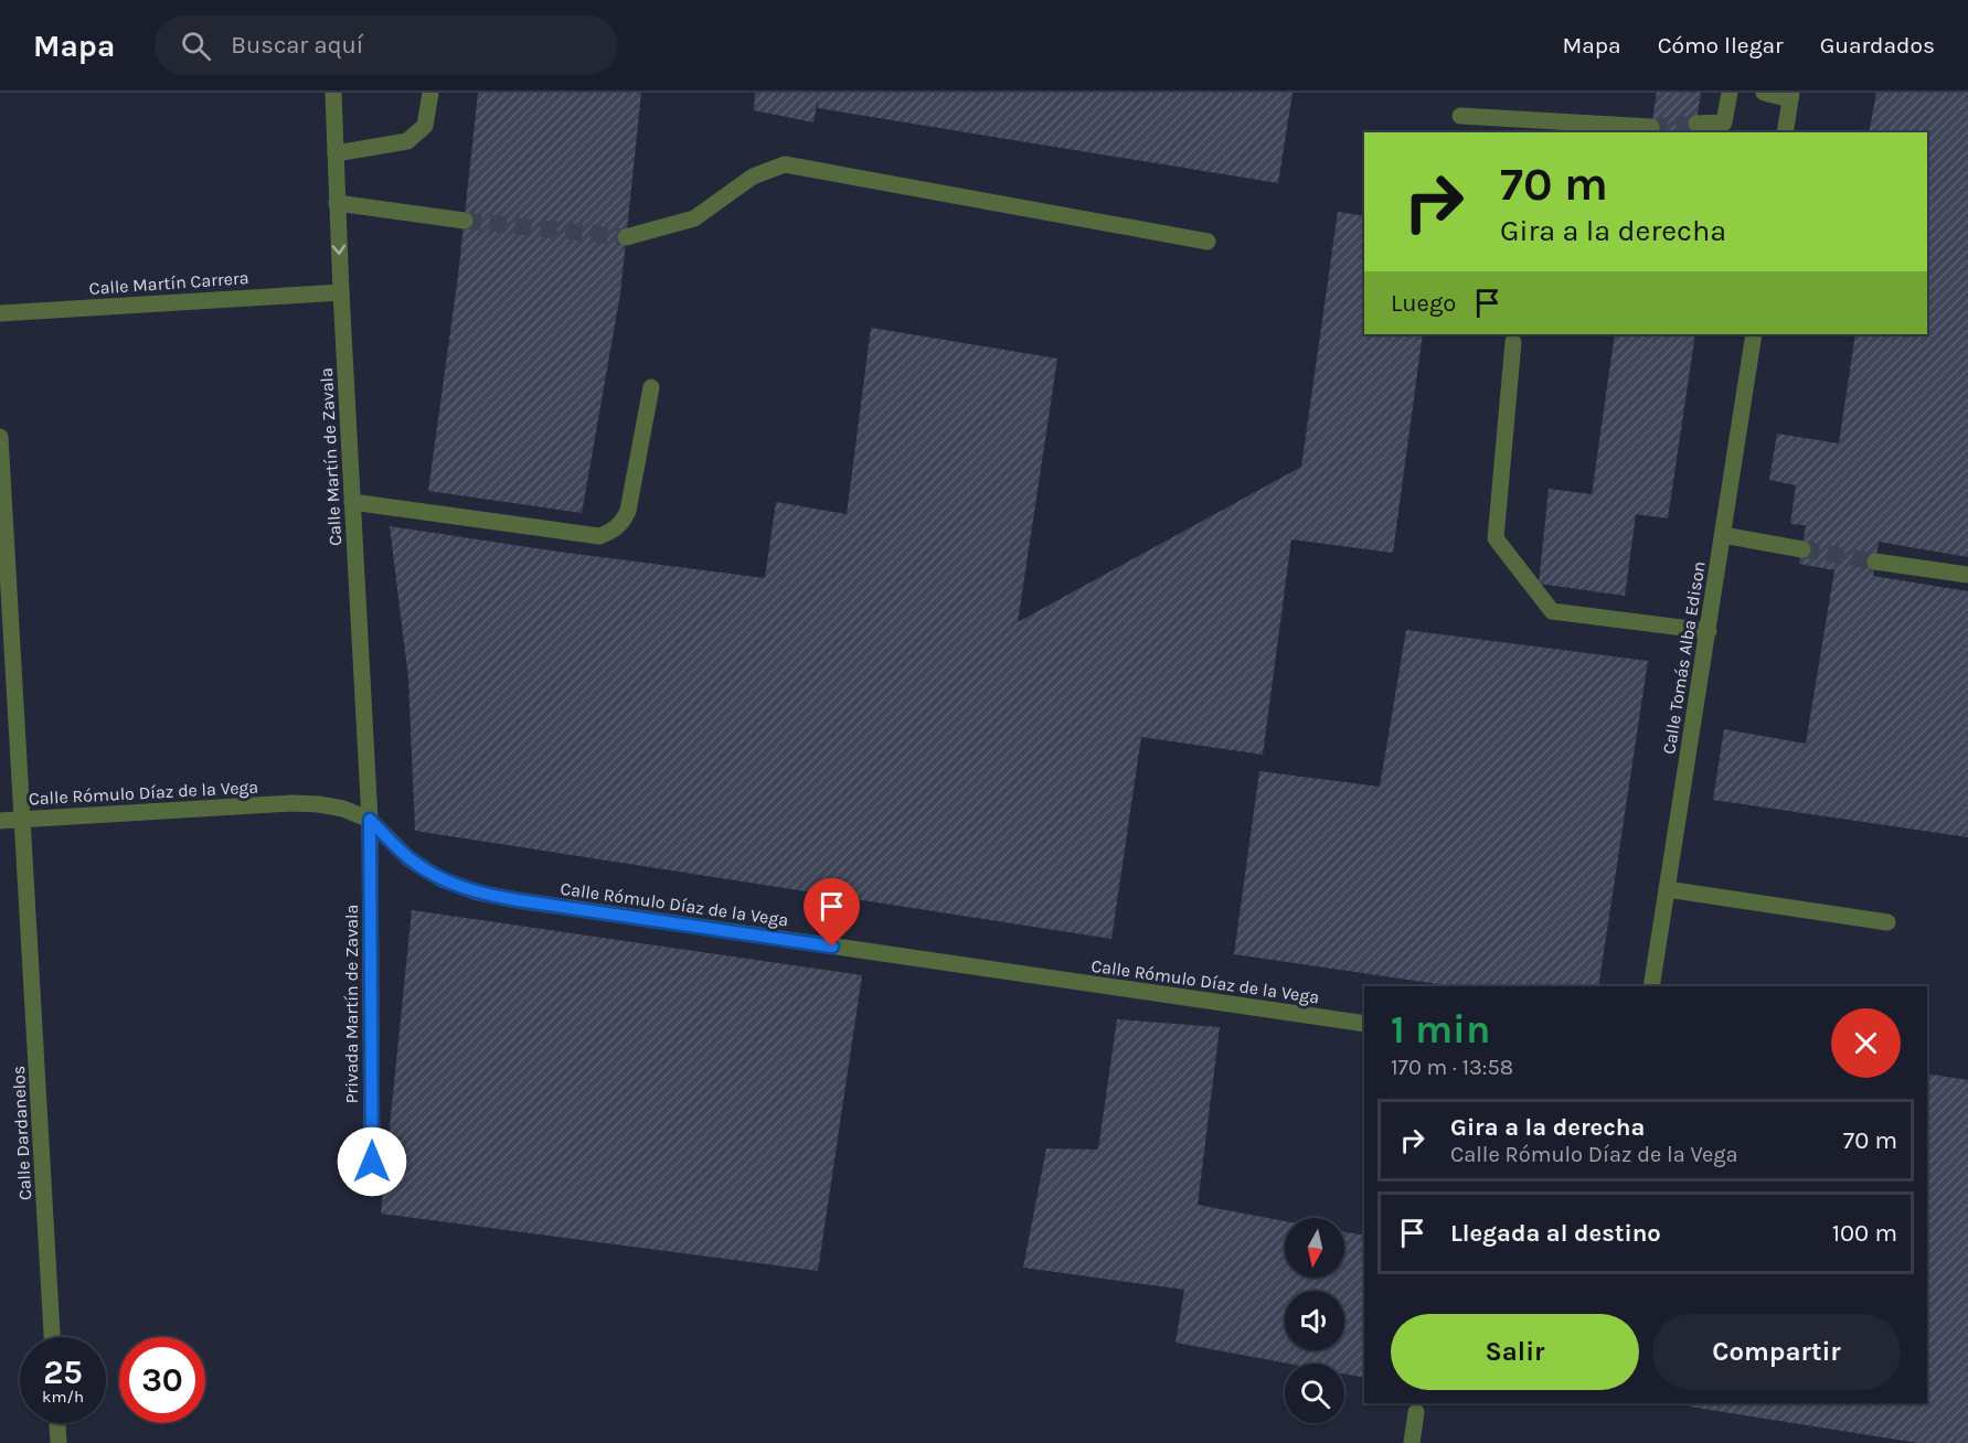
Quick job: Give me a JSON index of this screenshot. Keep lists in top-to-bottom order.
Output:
{
  "streets": {
    "street": [
      "Calle Martín Carrera",
      "Calle Martín de Zavala",
      "Calle Tomás Alba Edison",
      "Calle Rómulo Díaz de la Vega",
      "Privada Martín de Zavala",
      "Calle Dardanelos"
    ]
  },
  "crossings": [
    ["Calle Martín Carrera", "Calle Martín de Zavala"],
    ["Calle Martín de Zavala", "Calle Rómulo Díaz de la Vega"],
    ["Calle Martín de Zavala", "Privada Martín de Zavala"],
    ["Calle Rómulo Díaz de la Vega", "Privada Martín de Zavala"],
    ["Calle Rómulo Díaz de la Vega", "Calle Dardanelos"]
  ],
  "north": "bottom",
  "page": {
    "header": "Mapa",
    "search": "Buscar aquí",
    "nav": ["Mapa", "Cómo llegar", "Guardados"],
    "turn": ["70 m", "Gira a la derecha"],
    "then": "Luego",
    "heading": ["1 min", "170 m · 13:58"],
    "list": [
      {
        "name": "Gira a la derecha",
        "note": "Calle Rómulo Díaz de la Vega",
        "value": "70 m"
      },
      {
        "name": "Llegada al destino",
        "value": "100 m"
      }
    ],
    "buttons": ["Salir", "Compartir"],
    "speed": "25 km/h",
    "limit": "30"
  }
}
